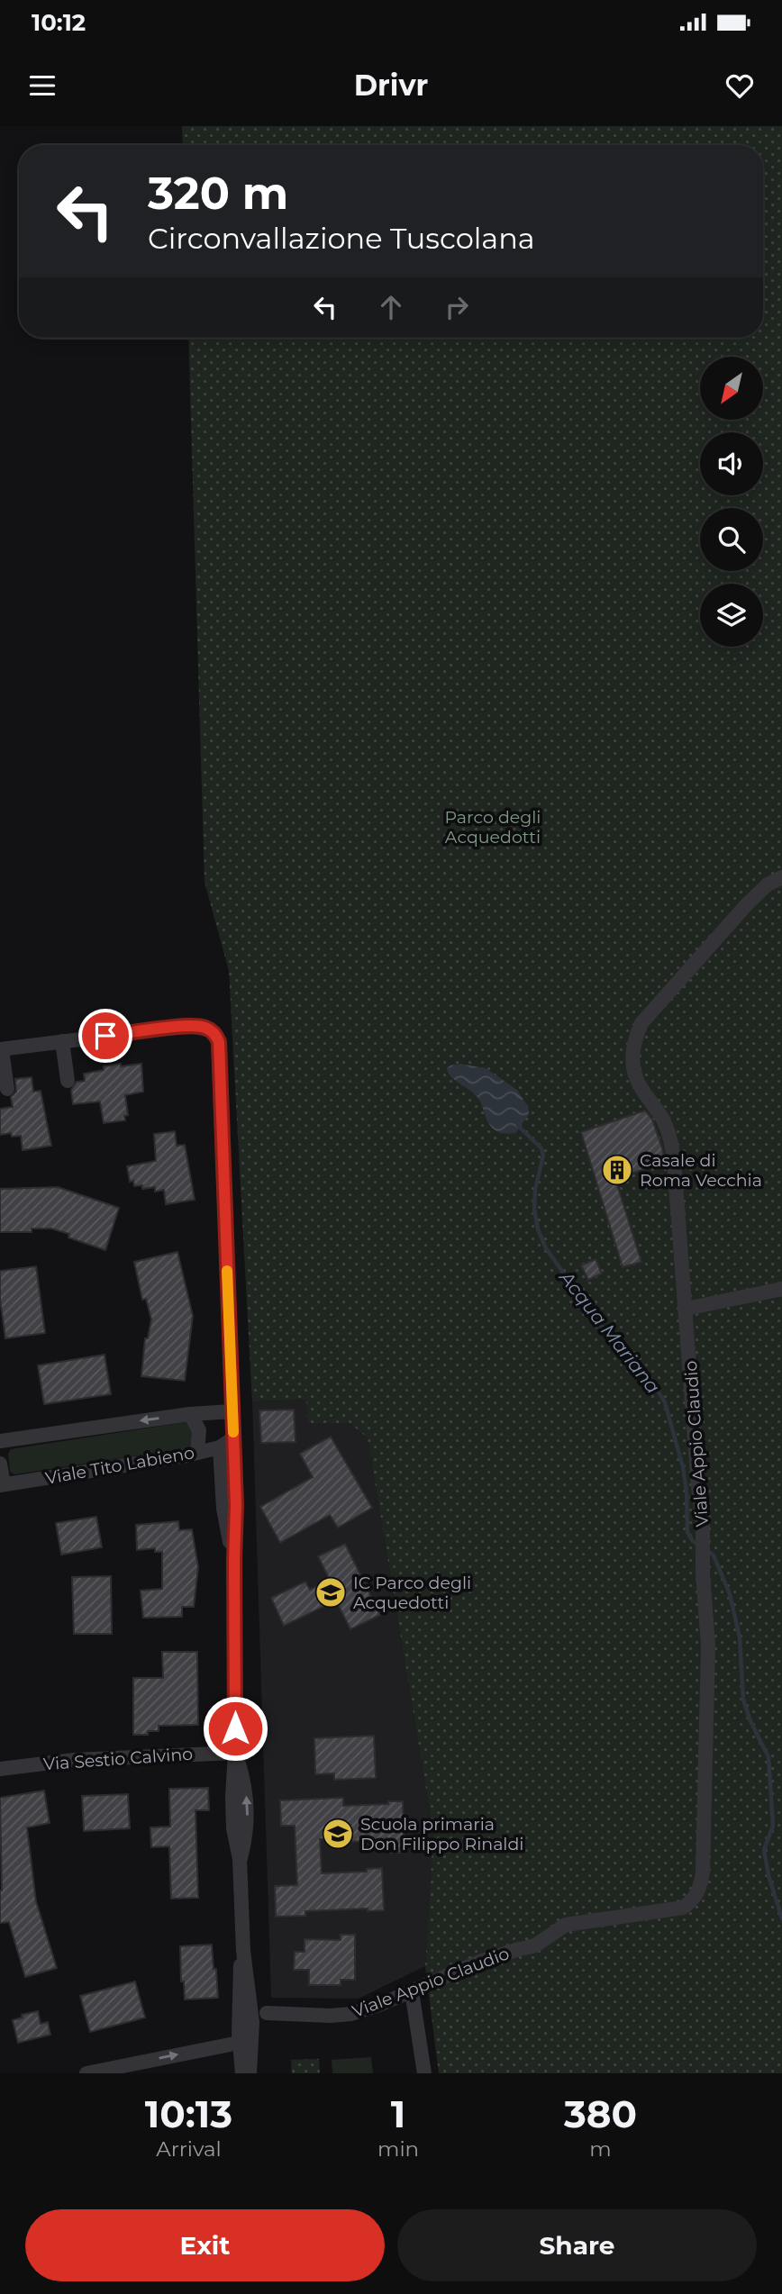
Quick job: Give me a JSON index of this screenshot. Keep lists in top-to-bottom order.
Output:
{
  "streets": {
    "street": ["Viale Appio Claudio", "Viale Tito Labieno", "Via Sestio Calvino"]
  },
  "water": ["Acqua Mariana"],
  "parks": ["Parco degli Acquedotti"],
  "places": {
    "building": ["Casale di Roma Vecchia"],
    "school or university": ["IC Parco degli Acquedotti", "Scuola primaria Don Filippo Rinaldi"]
  },
  "north": "bottom left",
  "page": {
    "status": "10:12",
    "header": "Drivr",
    "turn": ["320 m", "Circonvallazione Tuscolana"],
    "eta": [
      "10:13",
      "Arrival",
      "1",
      "min",
      "380",
      "m"
    ],
    "buttons": ["Exit", "Share"]
  }
}
